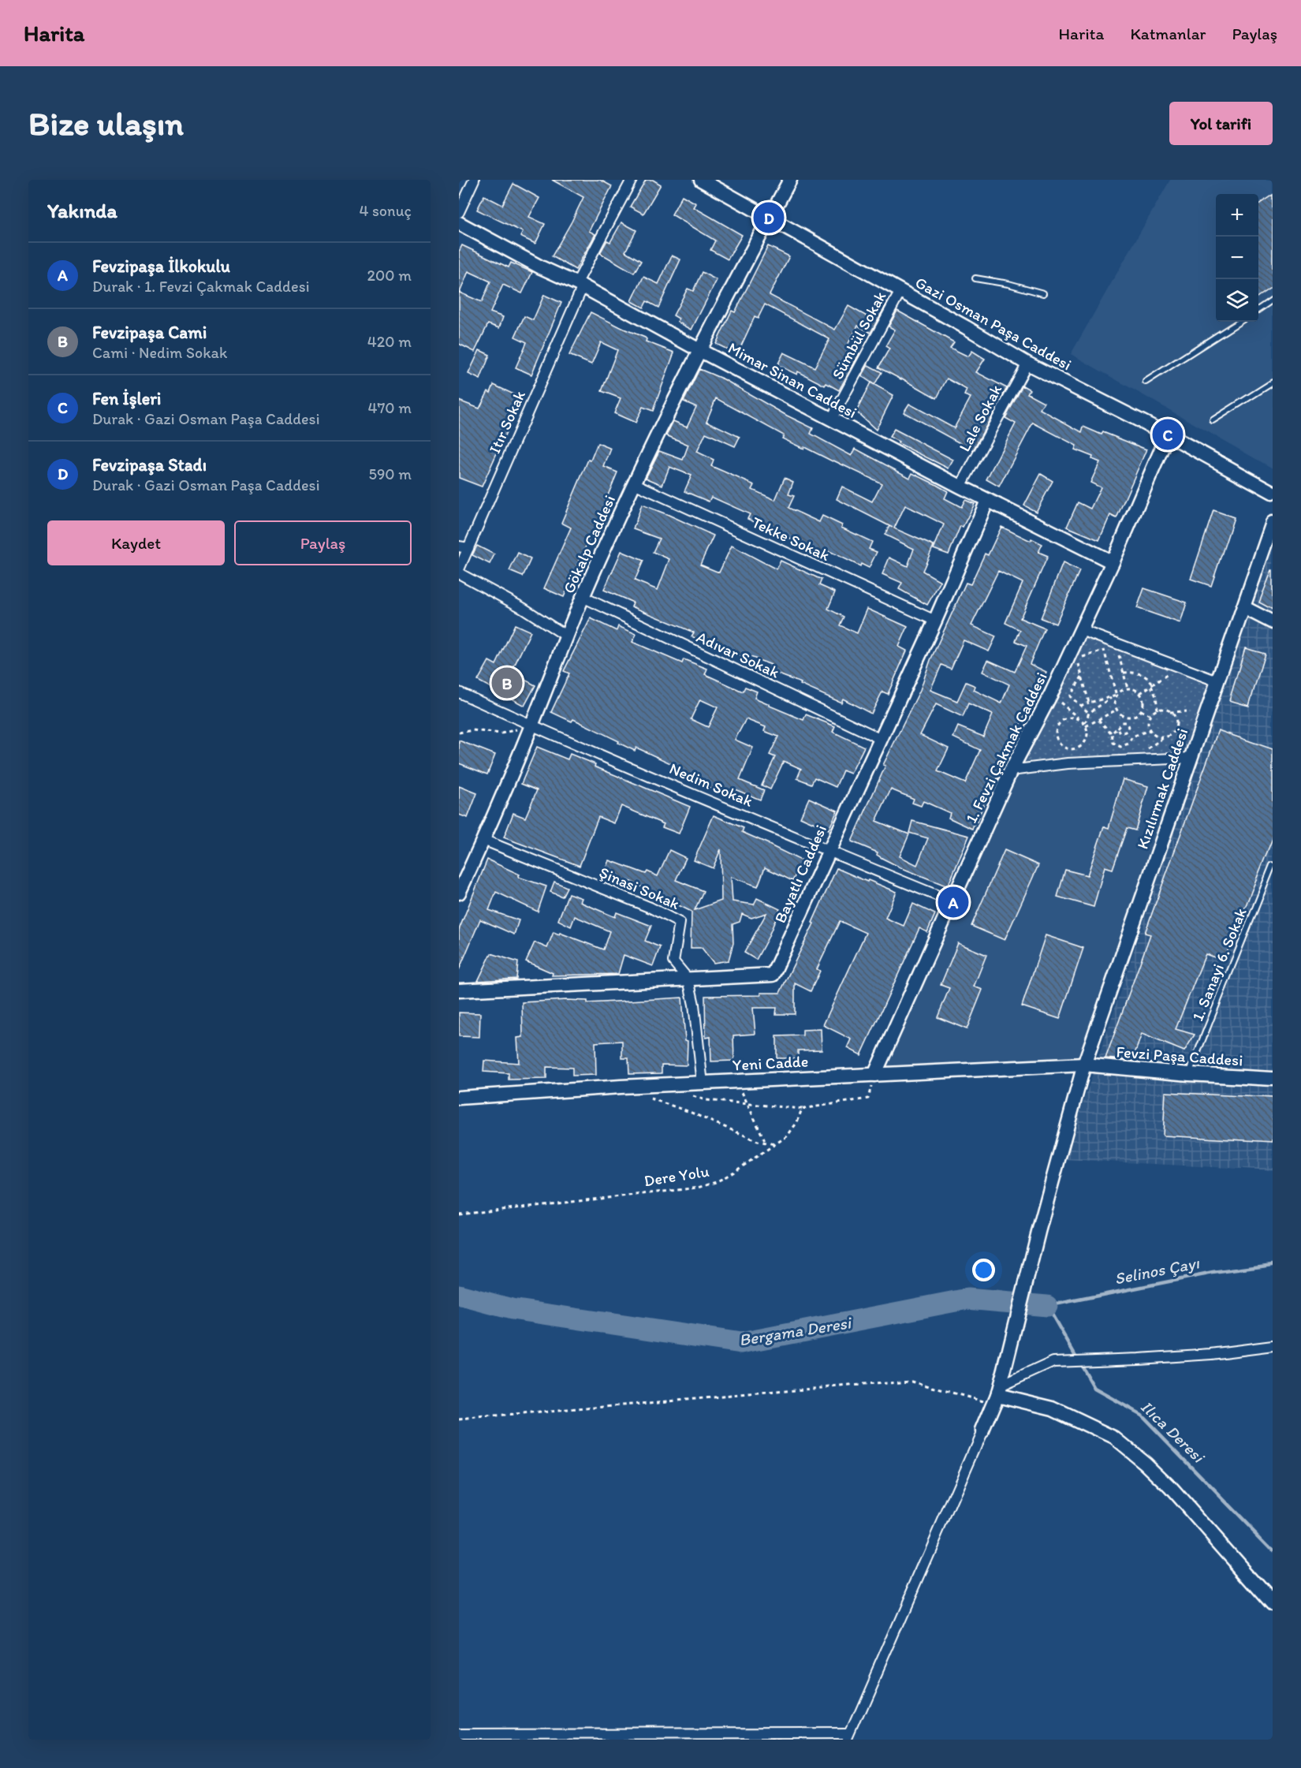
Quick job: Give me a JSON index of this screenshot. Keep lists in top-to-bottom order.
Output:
{
  "streets": {
    "street": [
      "Gazi Osman Paşa Caddesi",
      "Sümbül Sokak",
      "Mimar Sinan Caddesi",
      "Lale Sokak",
      "Itır Sokak",
      "Tekke Sokak",
      "Gökalp Caddesi",
      "Adıvar Sokak",
      "1. Fevzi Çakmak Caddesi",
      "Nedim Sokak",
      "Kızılırmak Caddesi",
      "Bayatlı Caddesi",
      "Şinasi Sokak",
      "Fevzi Paşa Caddesi",
      "Yeni Cadde"
    ],
    "lane": ["1. Sanayi 6. Sokak"],
    "path": ["Dere Yolu"]
  },
  "crossings": [
    ["Gazi Osman Paşa Caddesi", "Sümbül Sokak"],
    ["Gazi Osman Paşa Caddesi", "Lale Sokak"],
    ["Gazi Osman Paşa Caddesi", "Gökalp Caddesi"],
    ["Gazi Osman Paşa Caddesi", "1. Fevzi Çakmak Caddesi"],
    ["Sümbül Sokak", "Mimar Sinan Caddesi"],
    ["Mimar Sinan Caddesi", "Lale Sokak"],
    ["Mimar Sinan Caddesi", "Itır Sokak"],
    ["Mimar Sinan Caddesi", "Gökalp Caddesi"],
    ["Mimar Sinan Caddesi", "1. Fevzi Çakmak Caddesi"],
    ["Mimar Sinan Caddesi", "Bayatlı Caddesi"],
    ["Tekke Sokak", "Gökalp Caddesi"],
    ["Tekke Sokak", "Bayatlı Caddesi"],
    ["Gökalp Caddesi", "Adıvar Sokak"],
    ["Gökalp Caddesi", "Nedim Sokak"],
    ["Gökalp Caddesi", "Şinasi Sokak"],
    ["Adıvar Sokak", "Bayatlı Caddesi"],
    ["1. Fevzi Çakmak Caddesi", "Nedim Sokak"],
    ["1. Fevzi Çakmak Caddesi", "Yeni Cadde"],
    ["Nedim Sokak", "Bayatlı Caddesi"],
    ["Kızılırmak Caddesi", "Fevzi Paşa Caddesi"],
    ["Kızılırmak Caddesi", "Yeni Cadde"],
    ["Bayatlı Caddesi", "Şinasi Sokak"],
    ["Şinasi Sokak", "Yeni Cadde"],
    ["1. Sanayi 6. Sokak", "Fevzi Paşa Caddesi"],
    ["Fevzi Paşa Caddesi", "Yeni Cadde"]
  ],
  "water": ["Selinos Çayı", "Bergama Deresi", "Ilıca Deresi"],
  "page": {
    "header": "Harita",
    "nav": ["Harita", "Katmanlar", "Paylaş"],
    "buttons": [
      "Yol tarifi",
      ["Kaydet", "Paylaş"]
    ],
    "title": "Bize ulaşın",
    "heading": ["Yakında", "4 sonuç"],
    "map_buttons": ["+", "−"],
    "pins": [
      "D",
      "C",
      "B",
      "A"
    ],
    "list": [
      {
        "mark": "A",
        "name": "Fevzipaşa İlkokulu",
        "note": "Durak · 1. Fevzi Çakmak Caddesi",
        "value": "200 m"
      },
      {
        "mark": "B",
        "name": "Fevzipaşa Cami",
        "note": "Cami · Nedim Sokak",
        "value": "420 m"
      },
      {
        "mark": "C",
        "name": "Fen İşleri",
        "note": "Durak · Gazi Osman Paşa Caddesi",
        "value": "470 m"
      },
      {
        "mark": "D",
        "name": "Fevzipaşa Stadı",
        "note": "Durak · Gazi Osman Paşa Caddesi",
        "value": "590 m"
      }
    ]
  }
}
